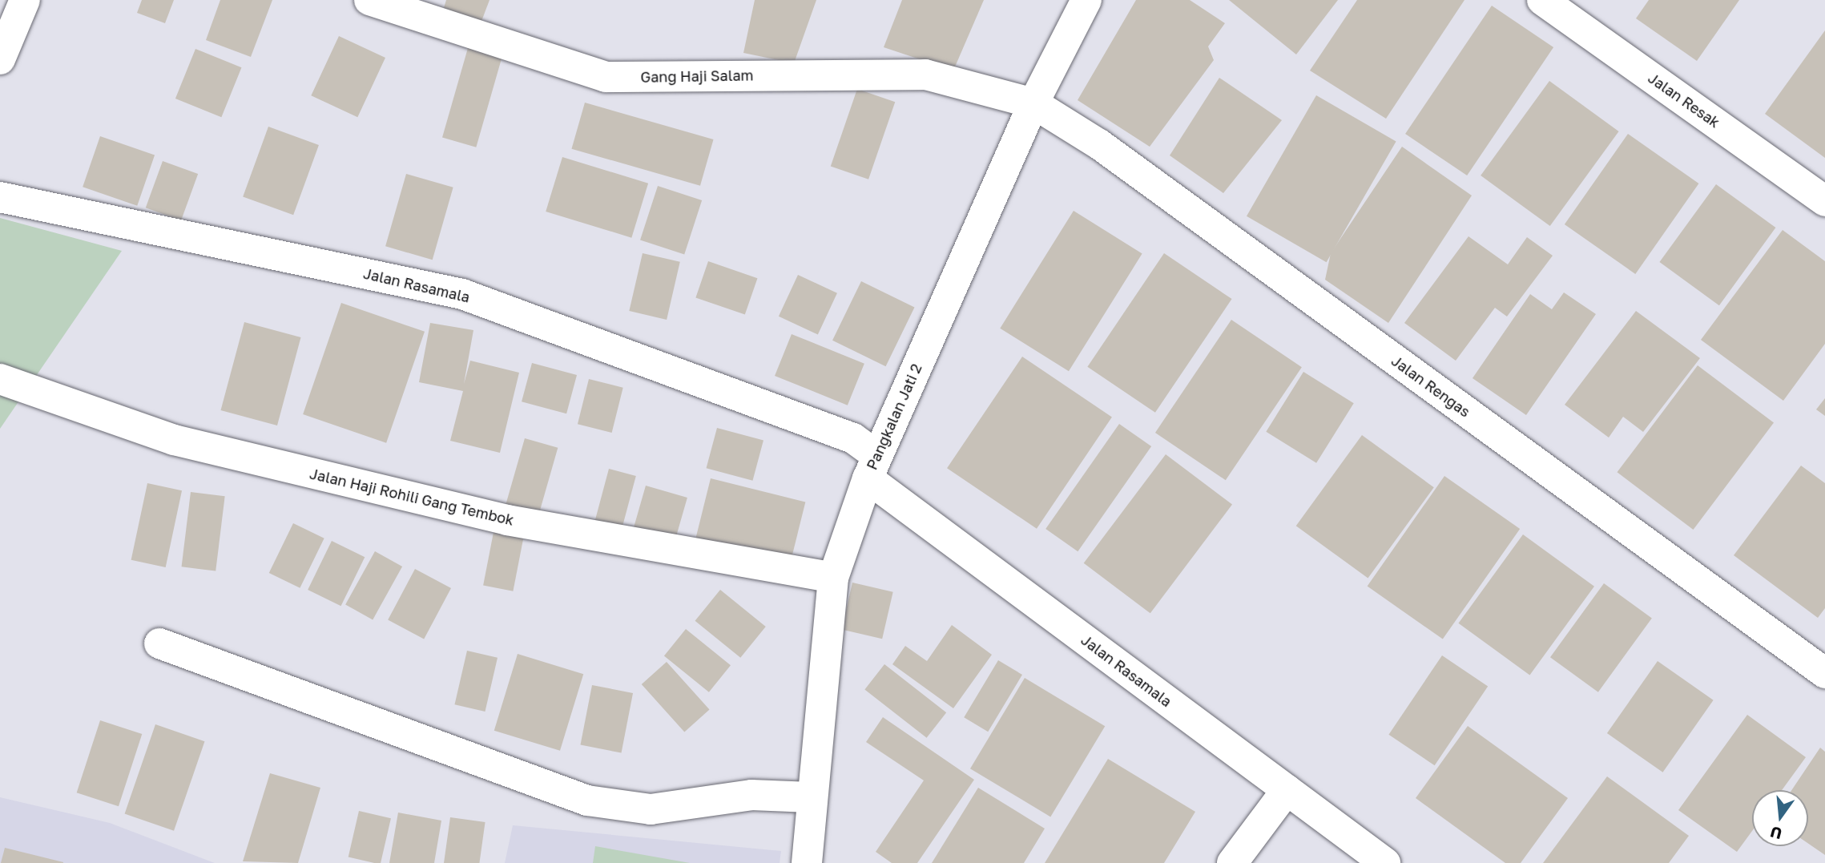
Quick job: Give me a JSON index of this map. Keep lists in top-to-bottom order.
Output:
{
  "streets": {
    "street": [
      "Gang Haji Salam",
      "Jalan Resak",
      "Jalan Rasamala",
      "Jalan Rengas",
      "Pangkalan Jati 2",
      "Jalan Haji Rohili Gang Tembok"
    ]
  },
  "crossings": [
    ["Gang Haji Salam", "Jalan Rengas"],
    ["Gang Haji Salam", "Pangkalan Jati 2"],
    ["Jalan Rasamala", "Pangkalan Jati 2"],
    ["Jalan Rengas", "Pangkalan Jati 2"],
    ["Pangkalan Jati 2", "Jalan Haji Rohili Gang Tembok"]
  ],
  "north": "bottom"
}
